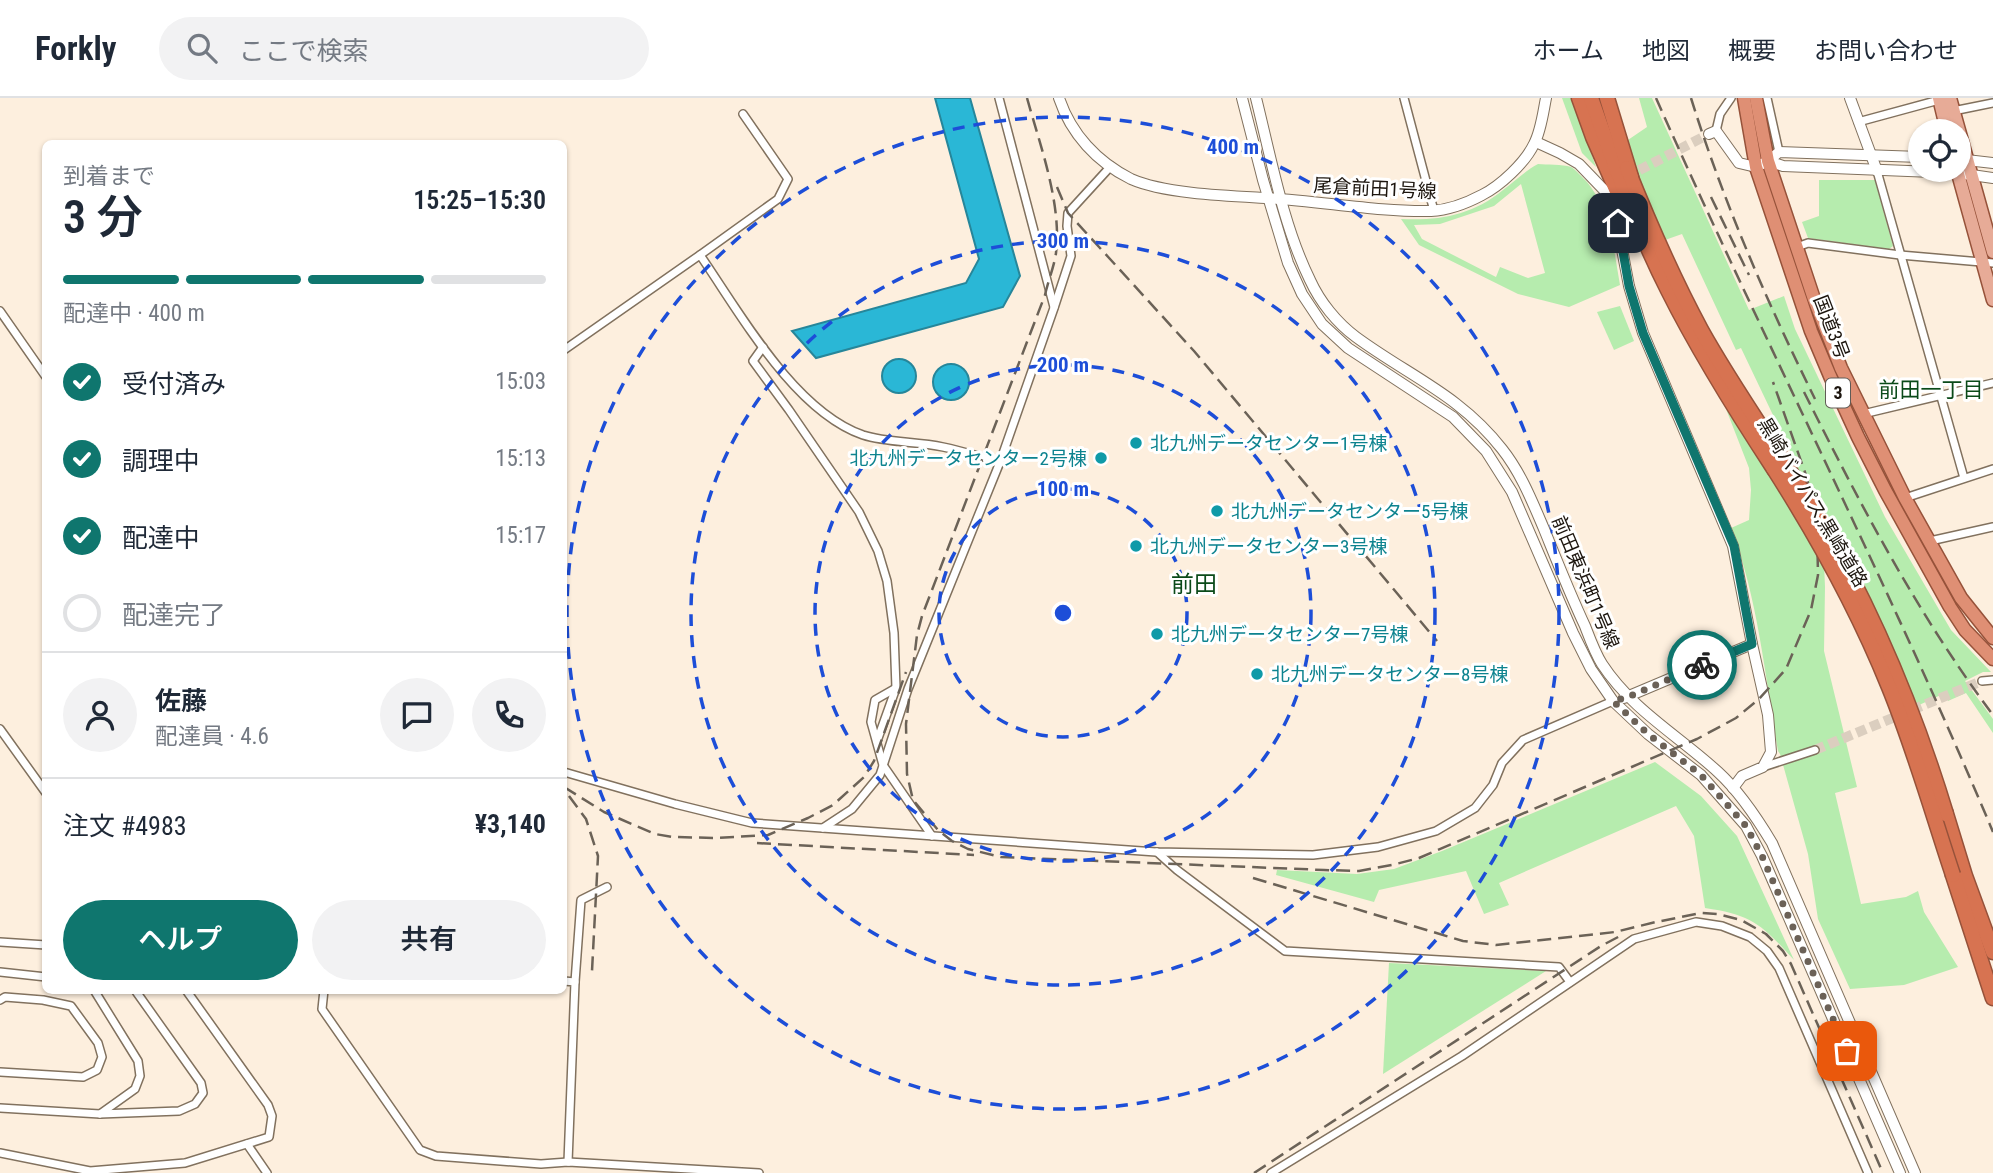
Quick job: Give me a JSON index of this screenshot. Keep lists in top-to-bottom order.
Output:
{
  "streets": {
    "highway": ["国道3号", "3", "黒崎バイパス;黒崎道路"],
    "street": ["尾倉前田1号線", "前田東浜町1号線"]
  },
  "crossings": [
    ["尾倉前田1号線", "前田東浜町1号線"]
  ],
  "districts": ["前田一丁目", "前田"],
  "places": [
    "北九州データセンター1号棟",
    "北九州データセンター2号棟",
    "北九州データセンター5号棟",
    "北九州データセンター3号棟",
    "北九州データセンター7号棟",
    "北九州データセンター8号棟"
  ],
  "page": {
    "header": "Forkly",
    "search": "ここで検索",
    "nav": [
      "ホーム",
      "地図",
      "概要",
      "お問い合わせ"
    ],
    "heading": ["3 分", "到着まで", "15:25–15:30"],
    "panel": [
      "佐藤",
      "配達員 · 4.6",
      "注文 #4983",
      "¥3,140"
    ],
    "bar": "配達中 · 400 m",
    "list": [
      ["受付済み", "15:03"],
      ["調理中", "15:13"],
      ["配達中", "15:17"],
      "配達完了"
    ],
    "buttons": ["ヘルプ", "共有"]
  },
  "rings": [
    "400 m",
    "300 m",
    "200 m",
    "100 m"
  ]
}
